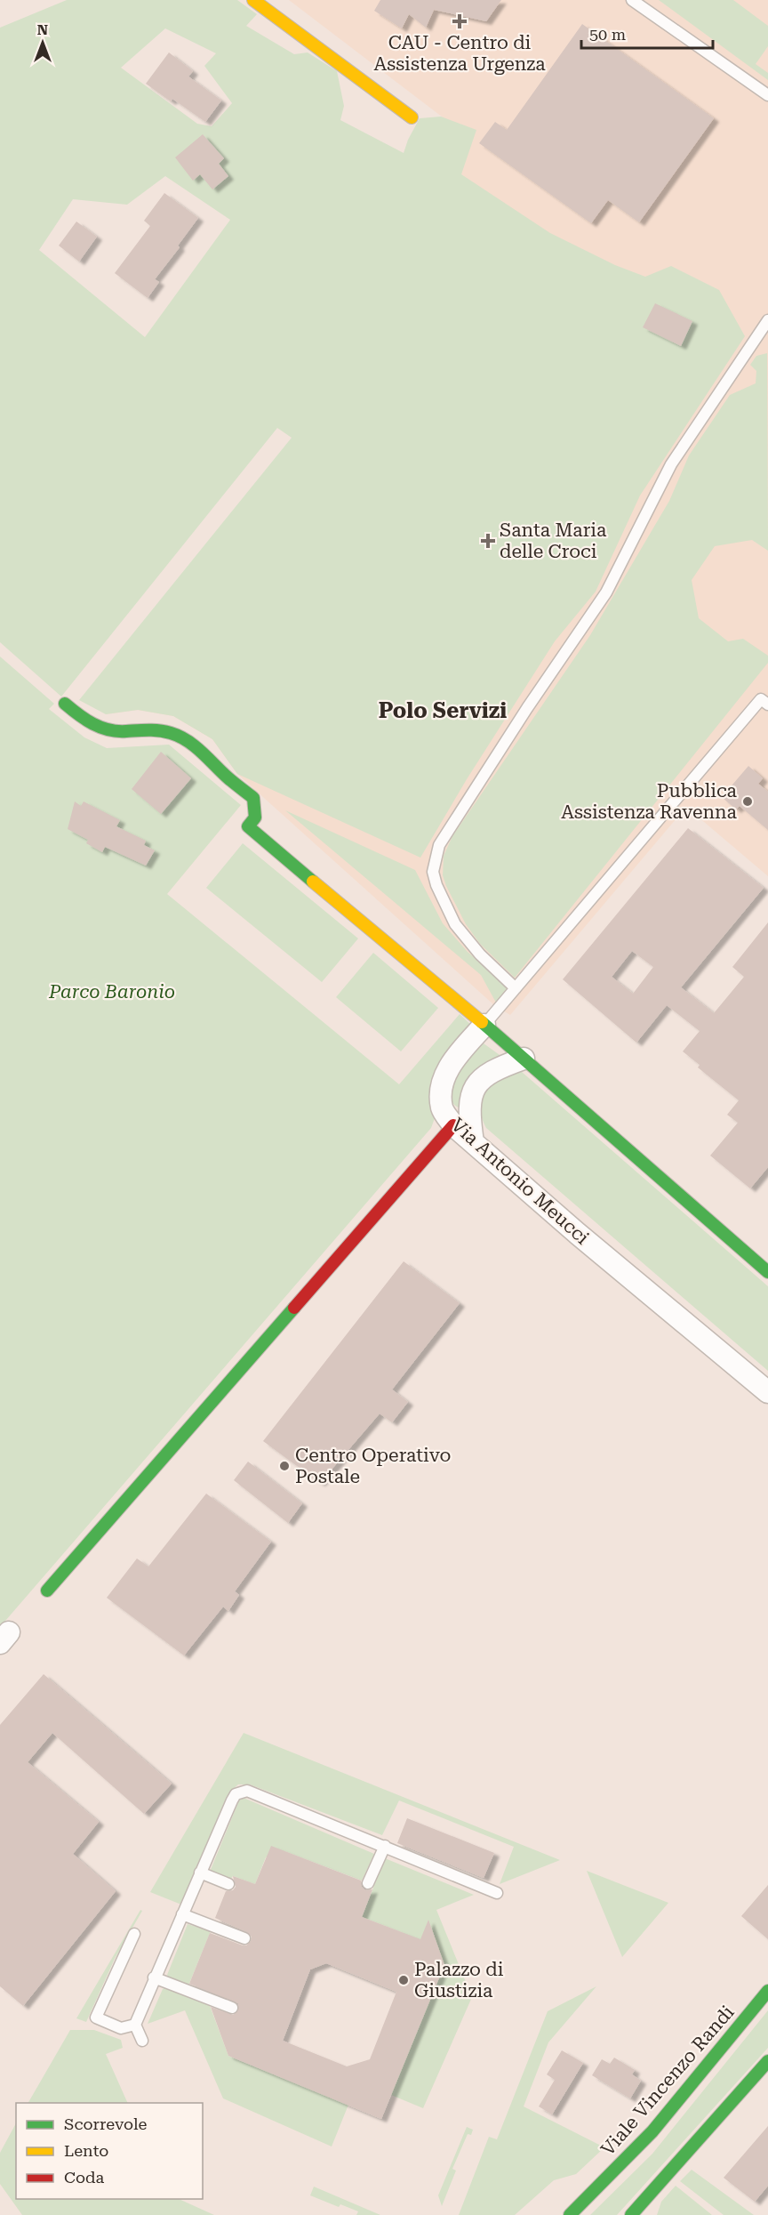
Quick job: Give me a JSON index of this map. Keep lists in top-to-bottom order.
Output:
{
  "streets": {
    "street": ["Via Antonio Meucci", "Viale Vincenzo Randi"]
  },
  "districts": ["Polo Servizi"],
  "parks": ["Parco Baronio"],
  "places": {
    "health": ["CAU - Centro di Assistenza Urgenza", "Santa Maria delle Croci"],
    "other": ["Pubblica Assistenza Ravenna", "Centro Operativo Postale", "Palazzo di Giustizia"]
  },
  "legend": ["Scorrevole", "Lento", "Coda"],
  "scale_bar": "50 m",
  "north": "top"
}
